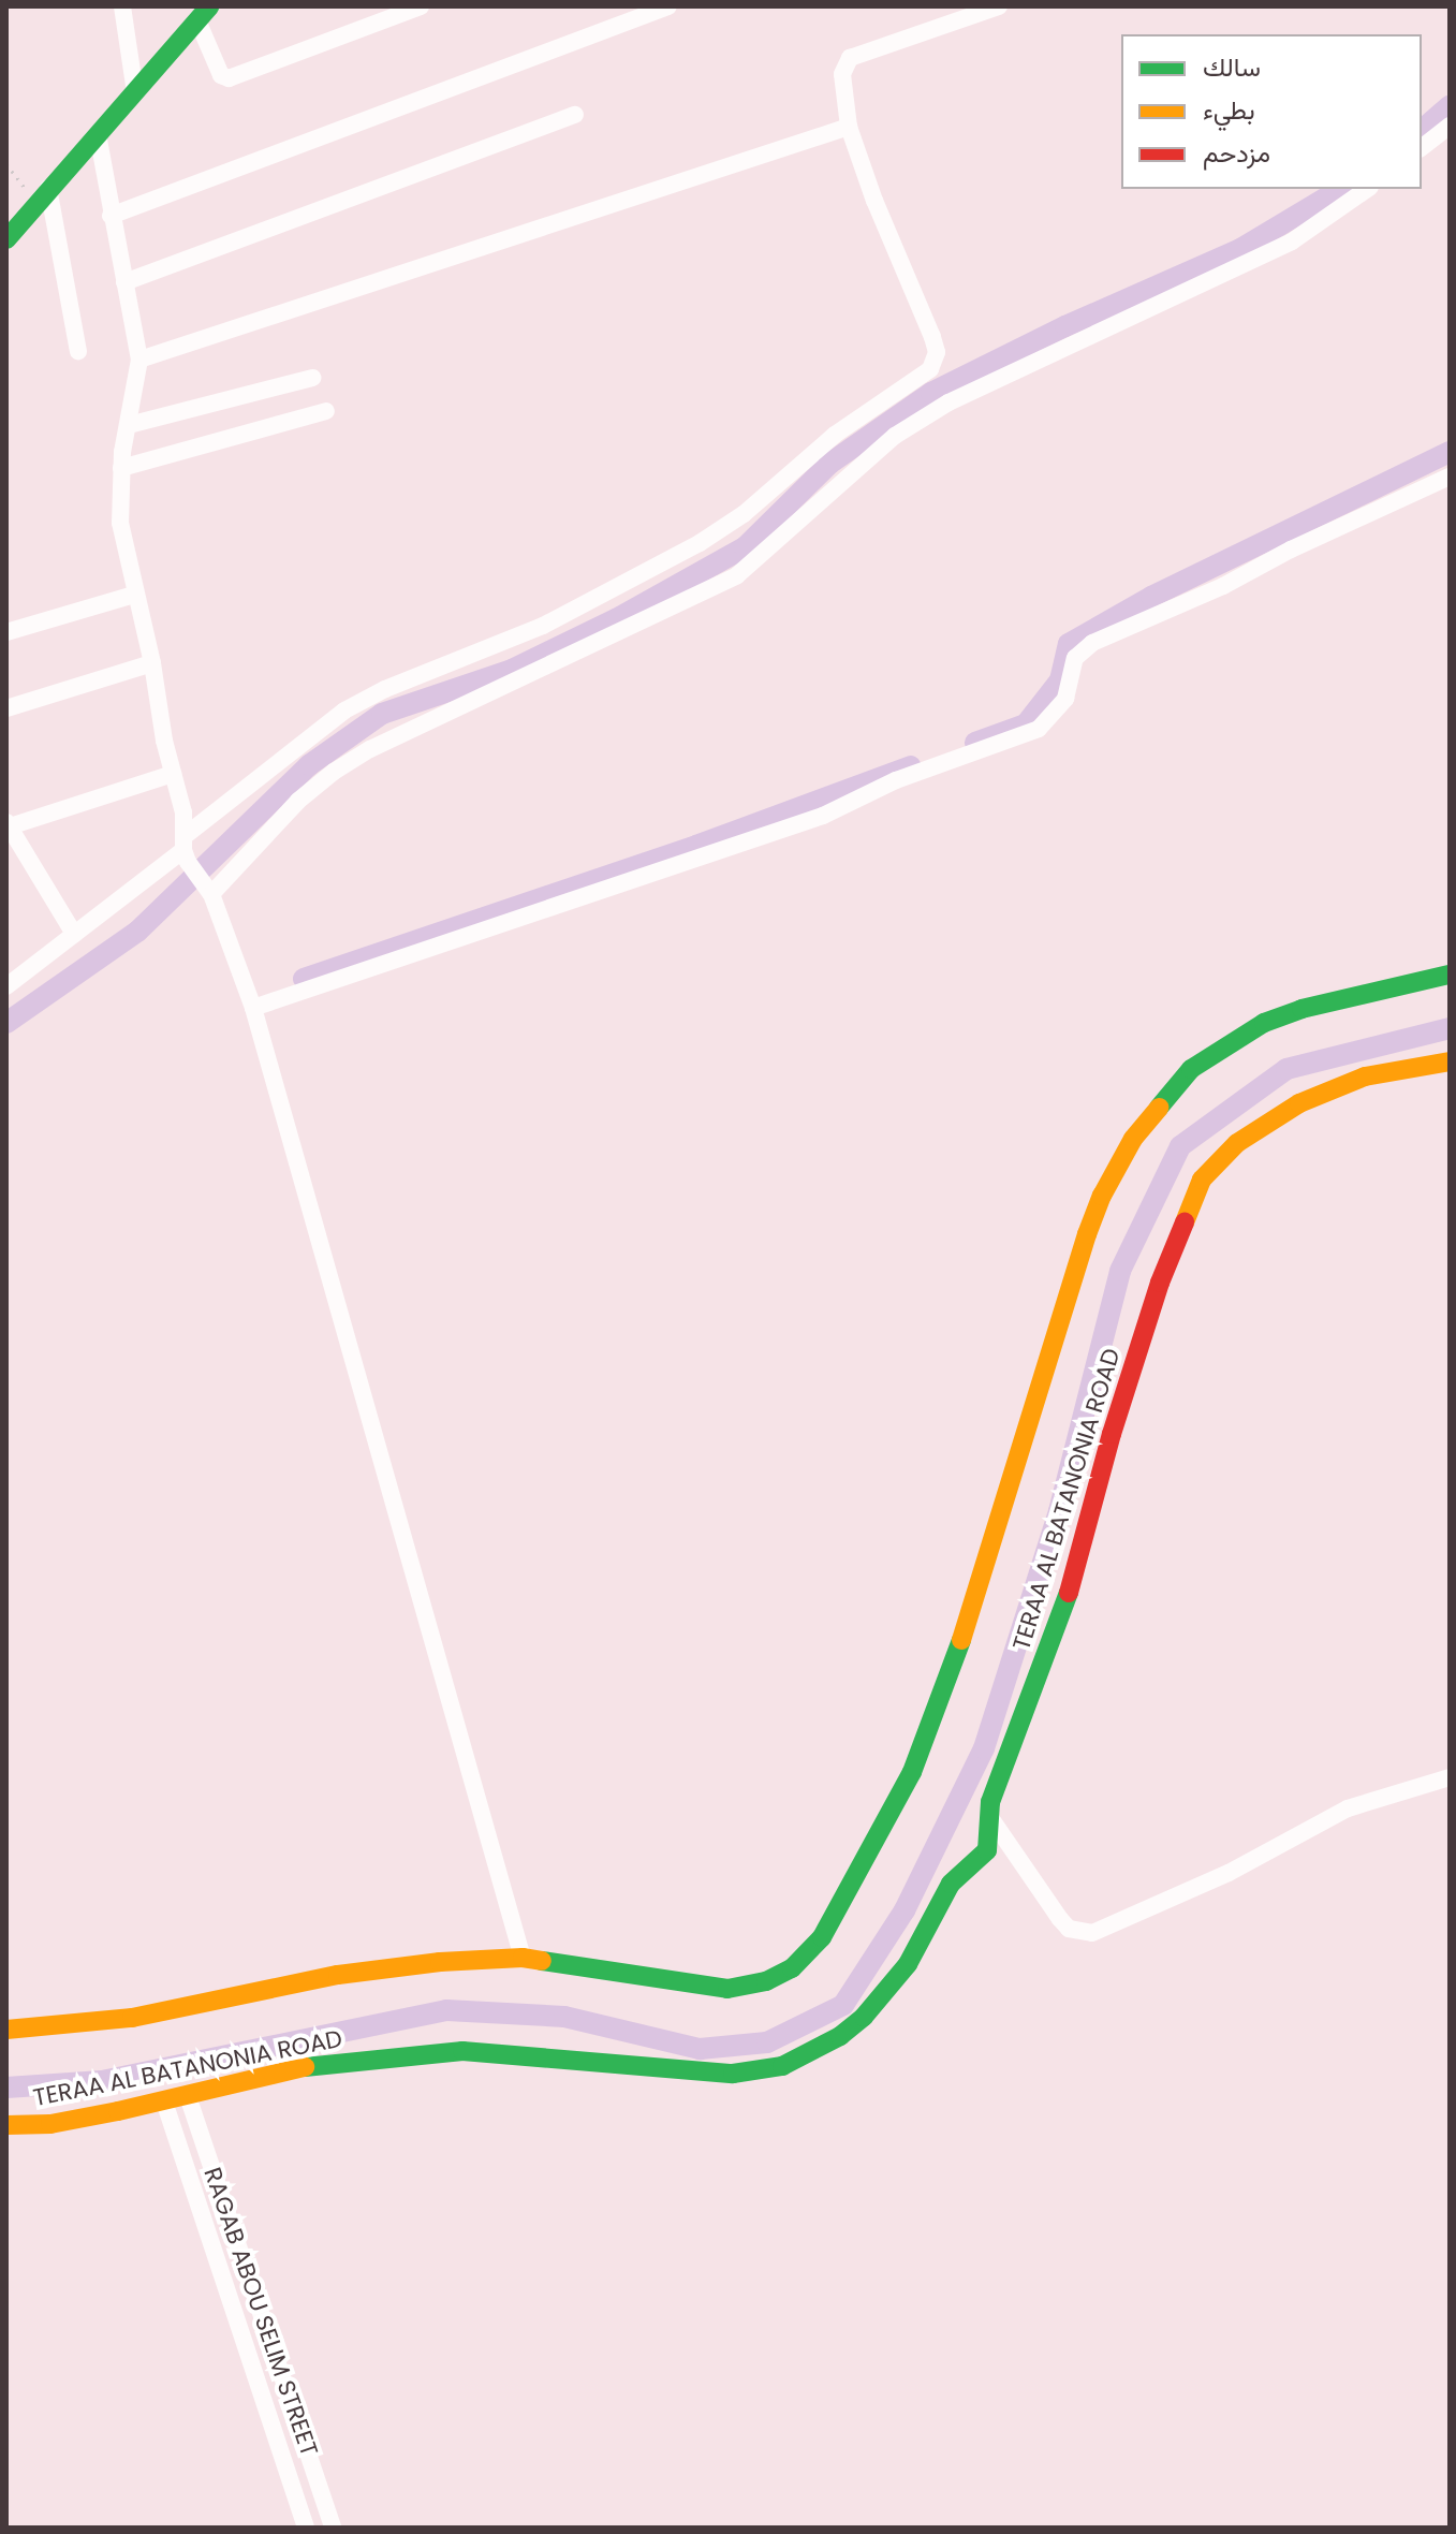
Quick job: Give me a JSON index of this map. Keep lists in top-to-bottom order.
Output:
{
  "streets": {
    "street": ["TERAA AL BATANONIA ROAD", "RAGAB ABOU SELIM STREET"]
  },
  "crossings": [
    ["TERAA AL BATANONIA ROAD", "RAGAB ABOU SELIM STREET"]
  ],
  "legend": ["سالك", "بطيء", "مزدحم"]
}
